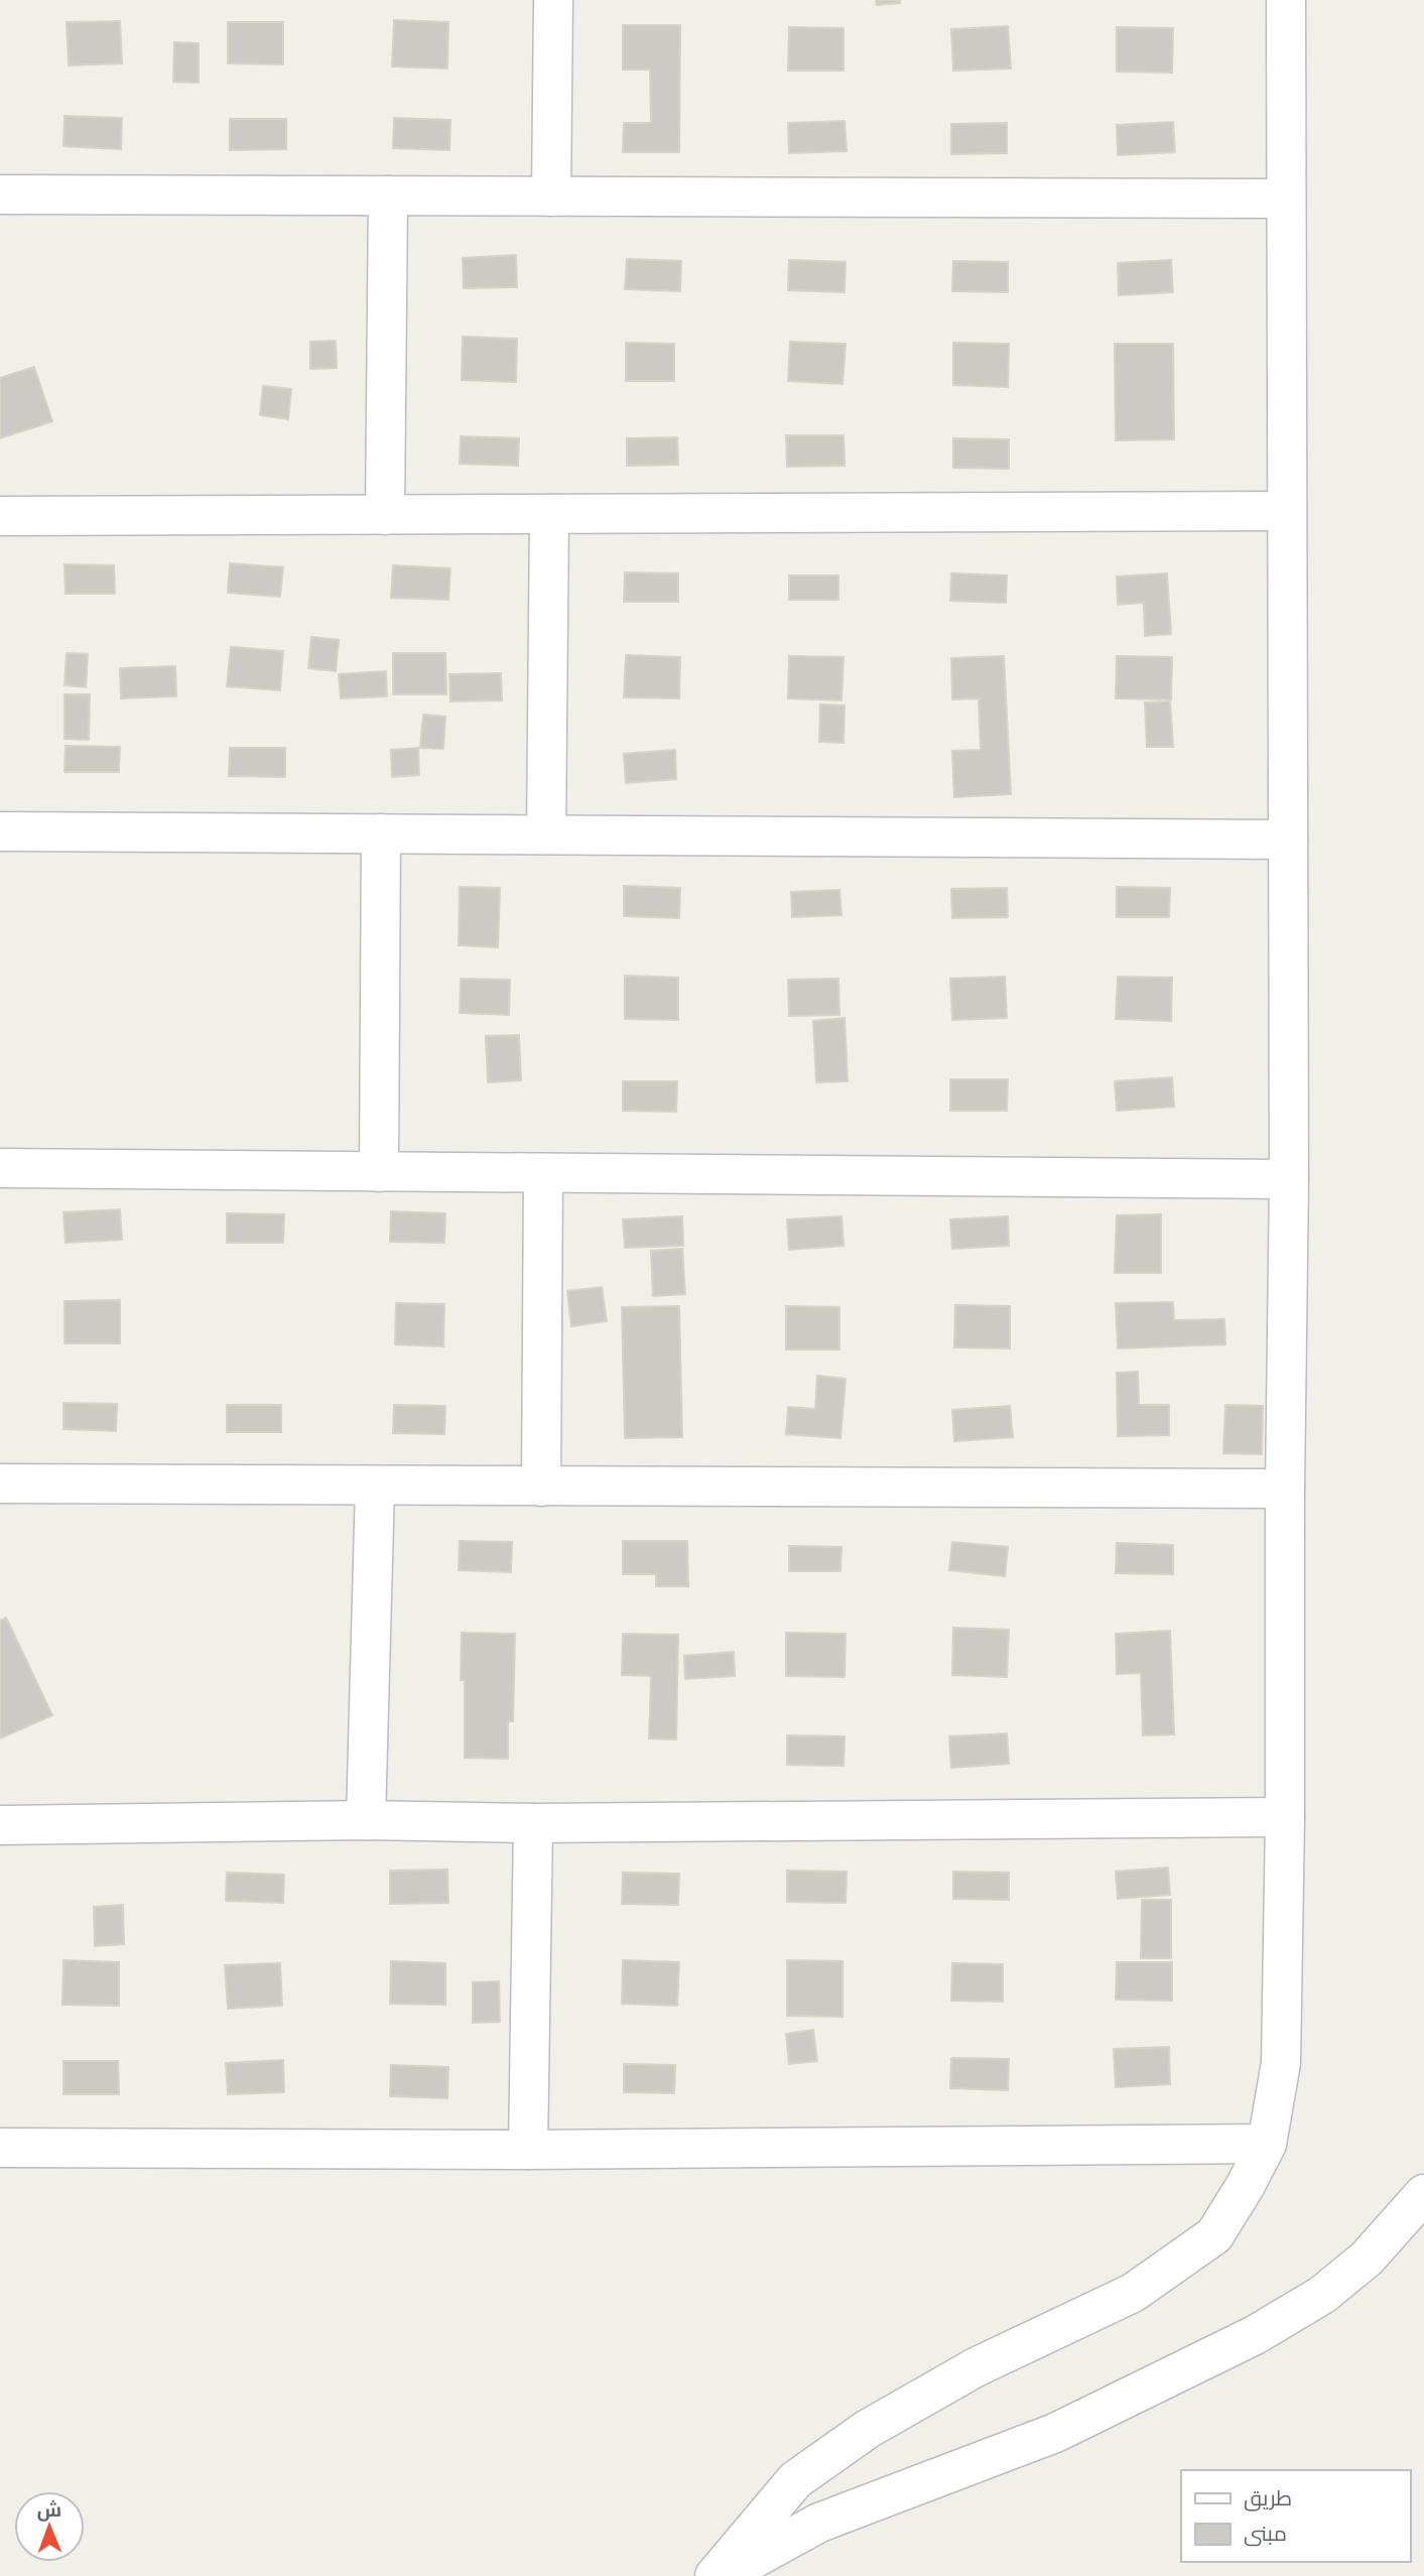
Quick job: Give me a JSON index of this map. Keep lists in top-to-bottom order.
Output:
{
  "legend": ["طريق", "مبنى"],
  "north": "top"
}
